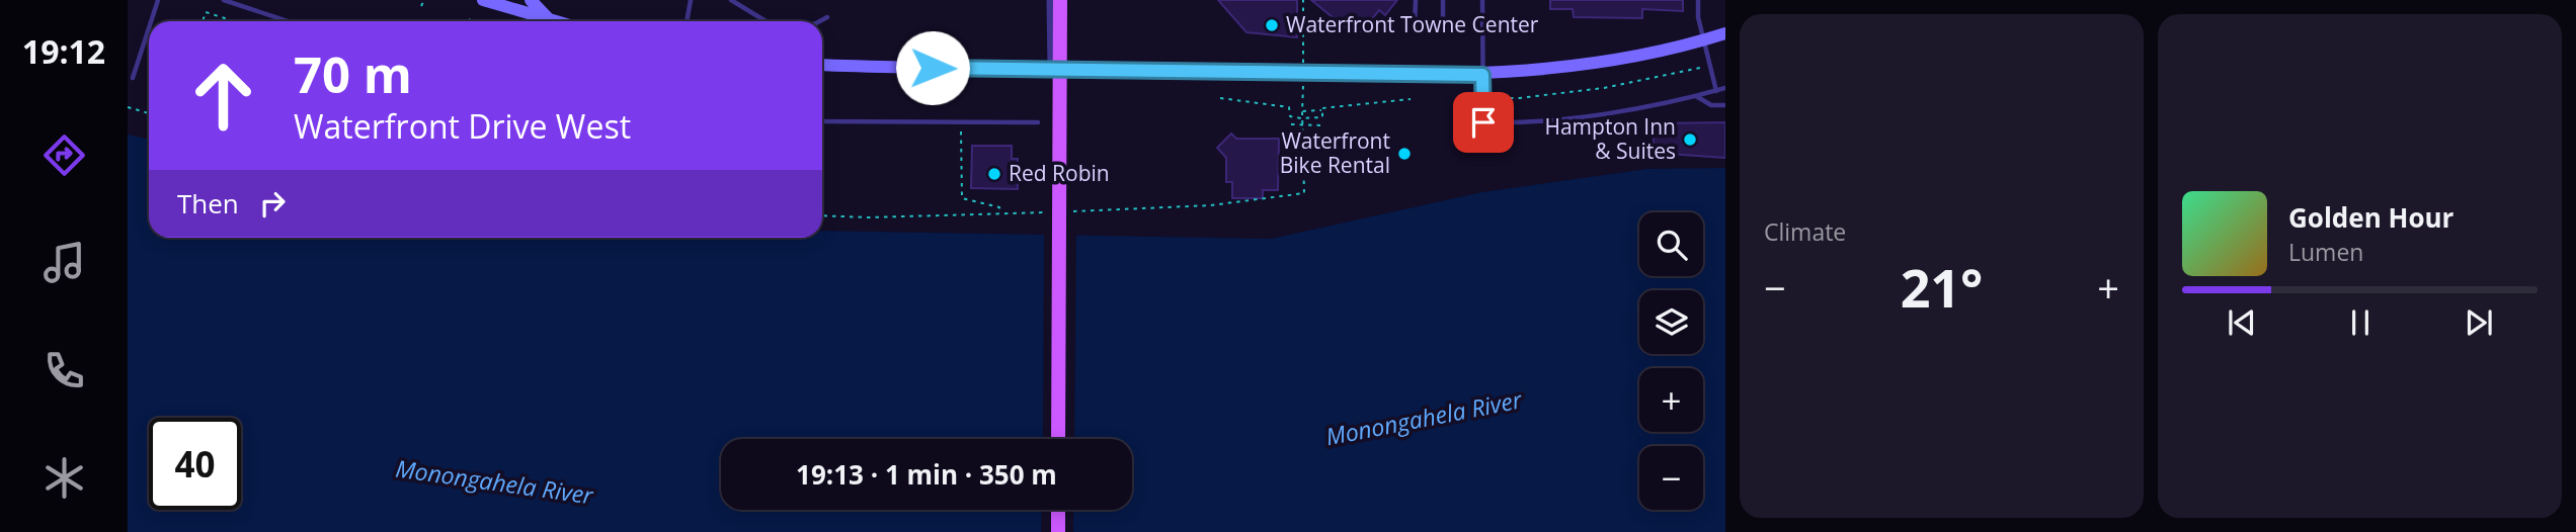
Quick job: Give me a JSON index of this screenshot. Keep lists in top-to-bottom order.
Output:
{
  "water": ["Monongahela River"],
  "places": [
    "Waterfront Towne Center",
    "Hampton Inn & Suites",
    "Waterfront Bike Rental",
    "Red Robin"
  ],
  "page": {
    "tabs": "19:12",
    "tile": "Climate",
    "turn": ["70 m", "Waterfront Drive West"],
    "then": "Then",
    "song": ["Golden Hour", "Lumen"],
    "map_buttons": ["+", "−"],
    "heat": ["−", "21°", "+"],
    "limit": "40",
    "trip": "19:13 · 1 min · 350 m"
  }
}
